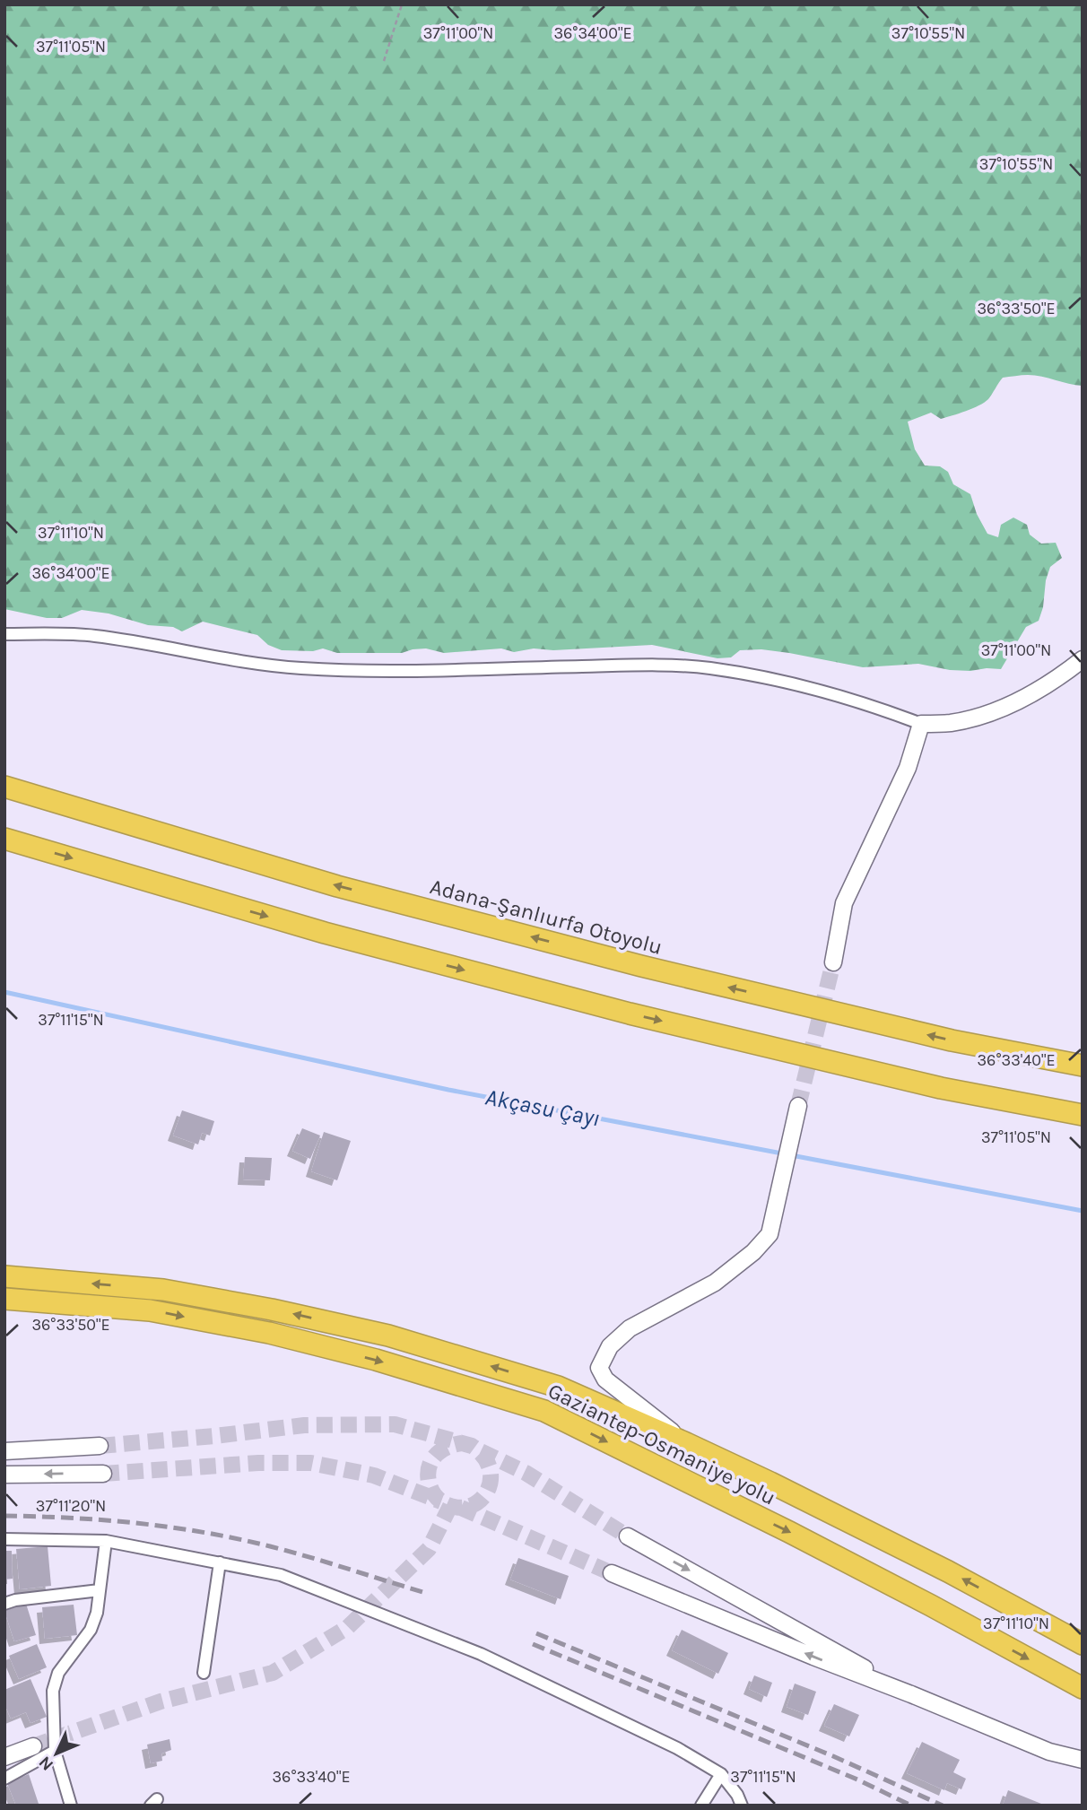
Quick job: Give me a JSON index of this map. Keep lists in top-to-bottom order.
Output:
{
  "streets": {
    "highway": ["Adana-Şanlıurfa Otoyolu", "Gaziantep-Osmaniye yolu"]
  },
  "water": ["Akçasu Çayı"],
  "north": "bottom left",
  "coordinates": [
    "36°34'00\"E",
    "37°11'00\"N",
    "37°10'55\"N",
    "37°11'05\"N",
    "36°33'50\"E",
    "37°11'10\"N",
    "37°11'15\"N",
    "36°33'40\"E",
    "37°11'20\"N"
  ]
}
